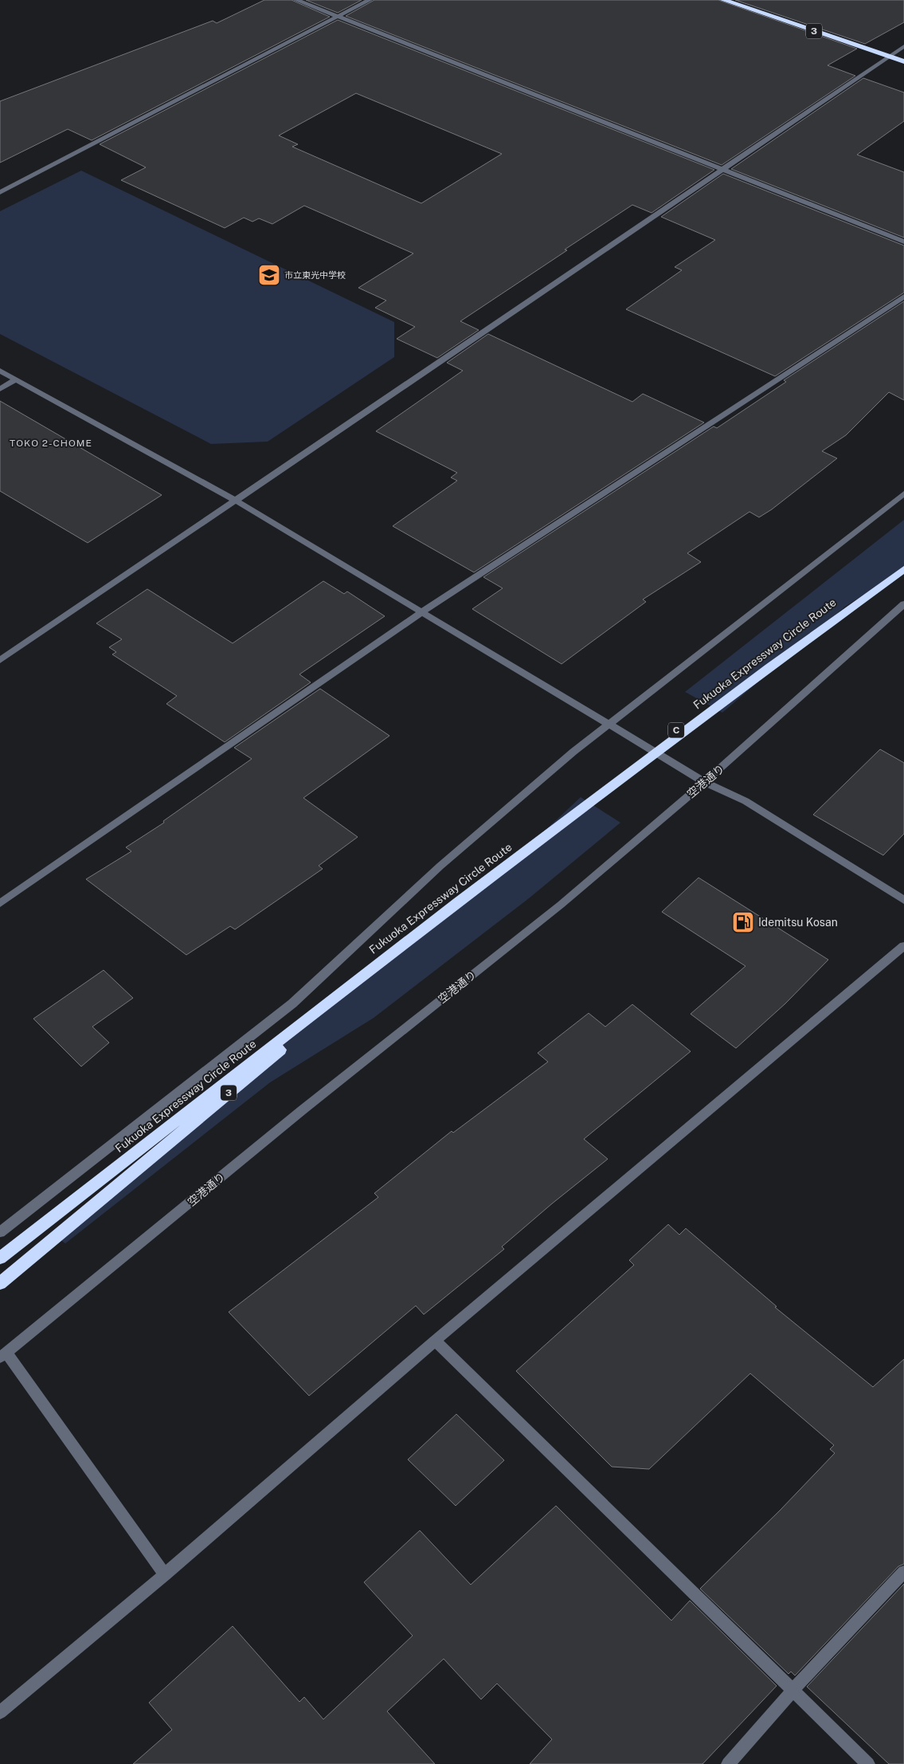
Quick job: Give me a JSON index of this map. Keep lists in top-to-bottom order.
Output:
{
  "streets": {
    "highway": ["3", "Fukuoka Expressway Circle Route", "C"],
    "street": ["空港通り"]
  },
  "crossings": [
    ["3", "Fukuoka Expressway Circle Route"]
  ],
  "districts": ["TOKO 2-CHOME"],
  "places": {
    "school or university": ["市立東光中学校"],
    "fuel station": ["Idemitsu Kosan"]
  }
}
